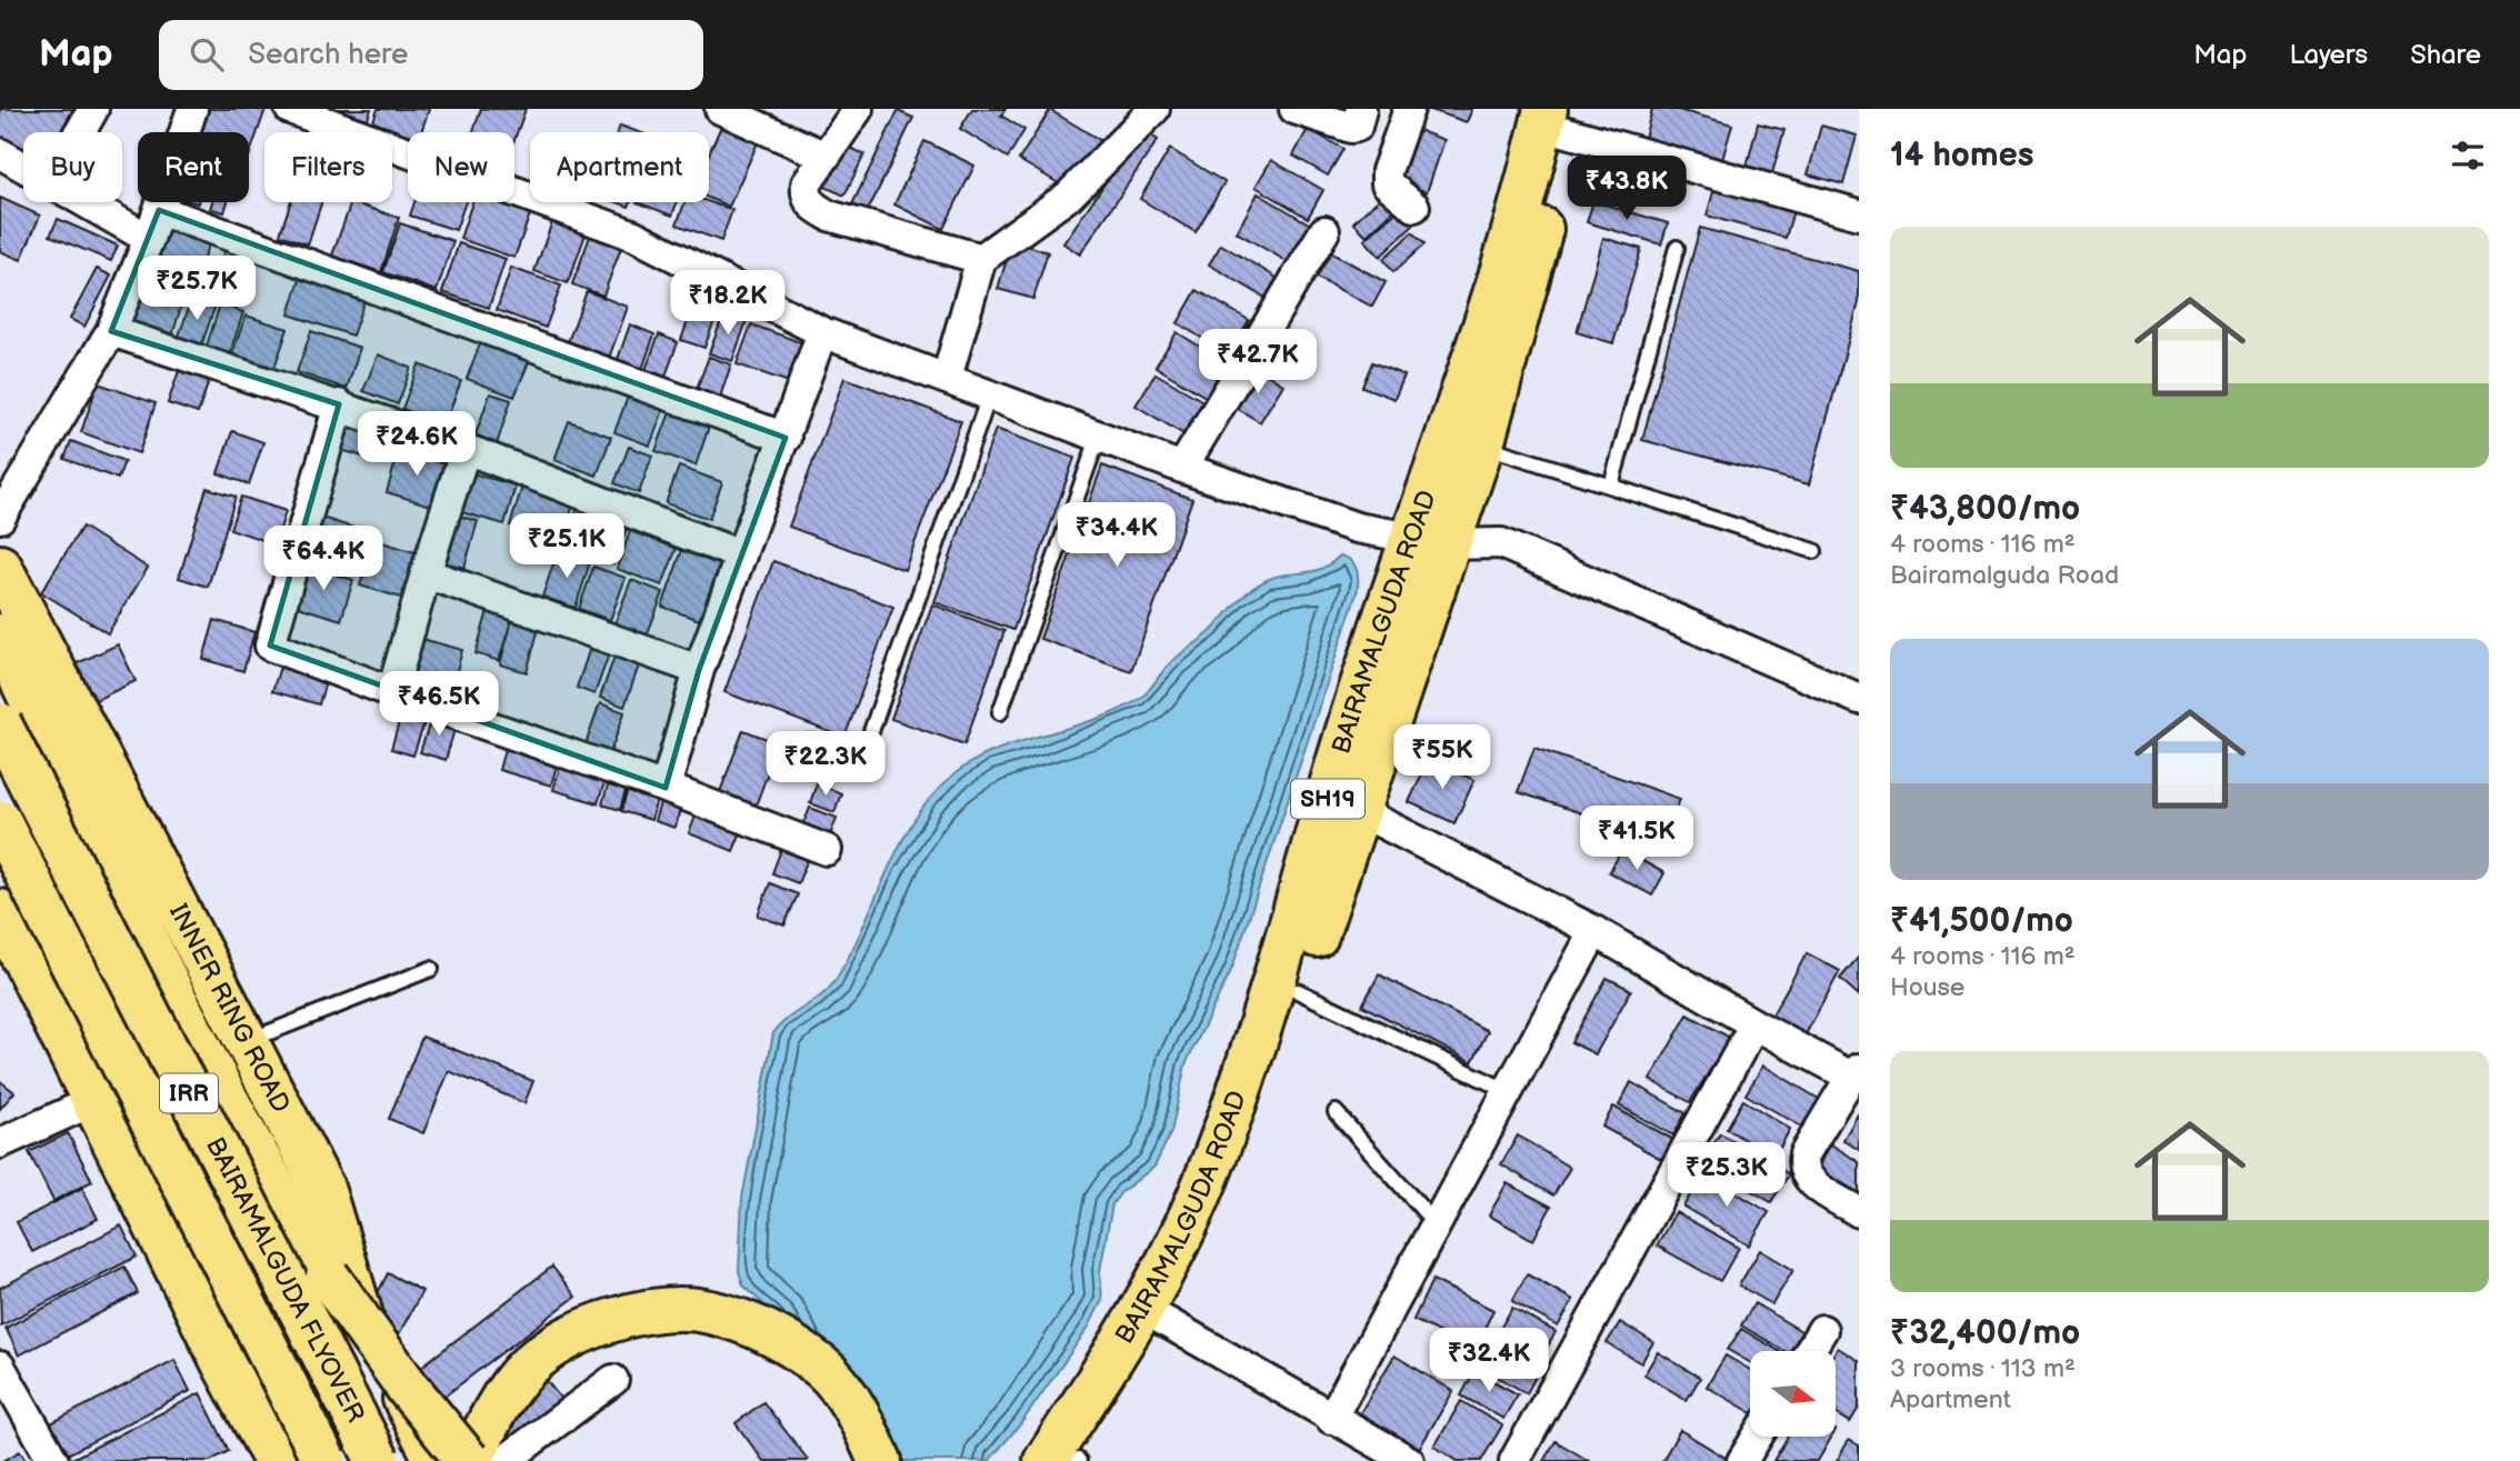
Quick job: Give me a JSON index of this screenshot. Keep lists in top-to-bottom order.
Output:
{
  "streets": {
    "main road": [
      "BAIRAMALGUDA ROAD",
      "SH19",
      "INNER RING ROAD",
      "IRR",
      "BAIRAMALGUDA FLYOVER"
    ]
  },
  "north": "right",
  "page": {
    "header": "Map",
    "search": "Search here",
    "nav": ["Map", "Layers", "Share"],
    "heading": "14 homes",
    "chip": [
      "Buy",
      "Rent",
      "Filters",
      "New",
      "Apartment"
    ],
    "price": [
      "₹43.8K",
      "₹25.7K",
      "₹18.2K",
      "₹42.7K",
      "₹24.6K",
      "₹34.4K",
      "₹25.1K",
      "₹64.4K",
      "₹46.5K",
      "₹55K",
      "₹22.3K",
      "₹41.5K",
      "₹25.3K",
      "₹32.4K"
    ],
    "list": [
      {
        "name": "₹43,800/mo",
        "note": "4 rooms · 116 m² · Bairamalguda Road"
      },
      {
        "name": "₹41,500/mo",
        "note": "4 rooms · 116 m² · House"
      },
      {
        "name": "₹32,400/mo",
        "note": "3 rooms · 113 m² · Apartment"
      }
    ]
  }
}
